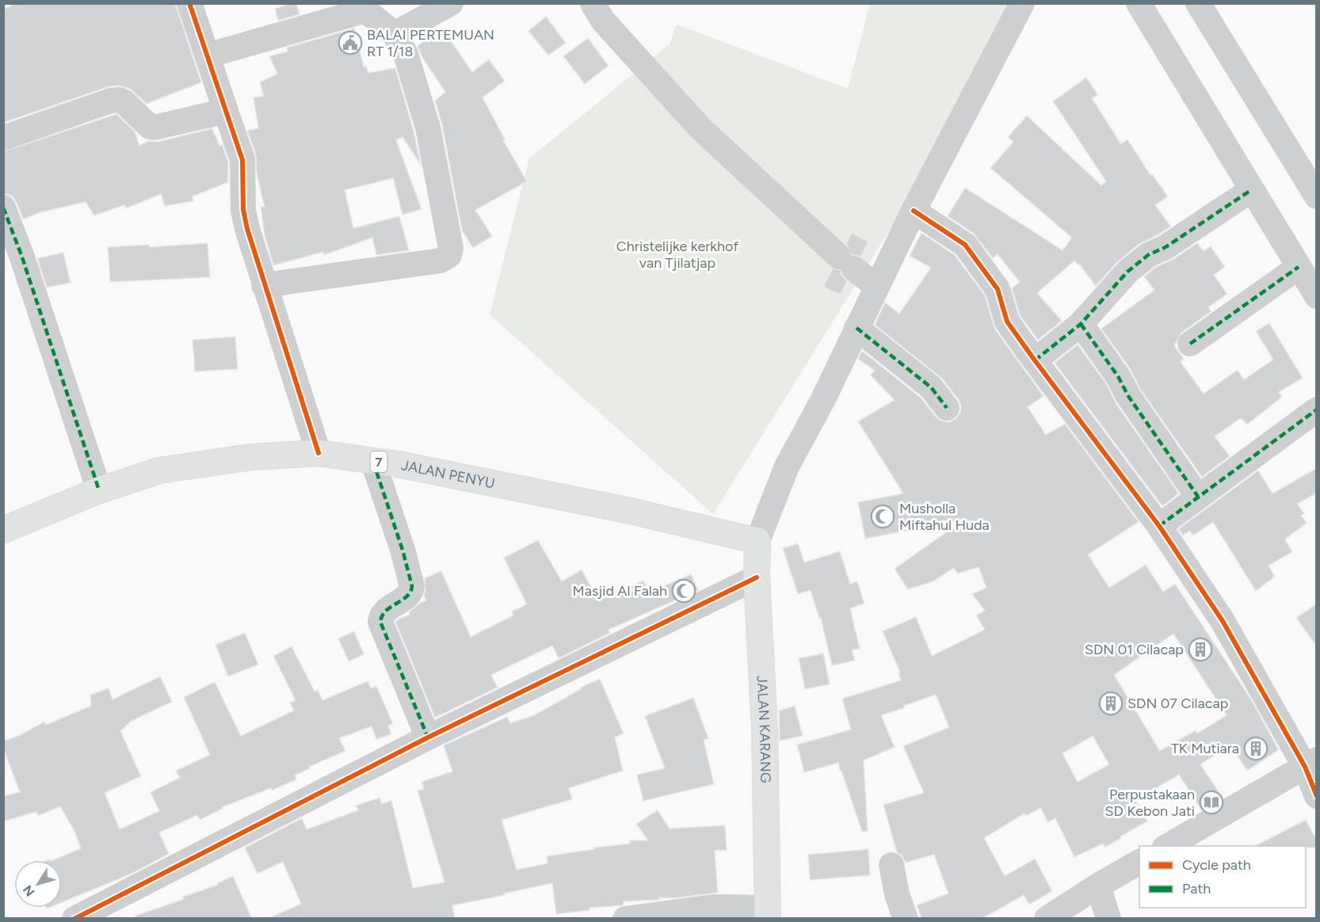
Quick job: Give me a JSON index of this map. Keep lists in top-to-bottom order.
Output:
{
  "streets": {
    "main road": ["7", "JALAN PENYU", "JALAN KARANG"]
  },
  "crossings": [
    ["JALAN PENYU", "JALAN KARANG"]
  ],
  "parks": ["Christelijke kerkhof van Tjilatjap"],
  "places": {
    "public building": ["BALAI PERTEMUAN RT 1/18"],
    "mosque": ["Musholla Miftahul Huda", "Masjid Al Falah"],
    "building": ["SDN 01 Cilacap", "SDN 07 Cilacap", "TK Mutiara"],
    "library": ["Perpustakaan SD Kebon Jati"]
  },
  "legend": ["Cycle path", "Path"],
  "north": "bottom left"
}
